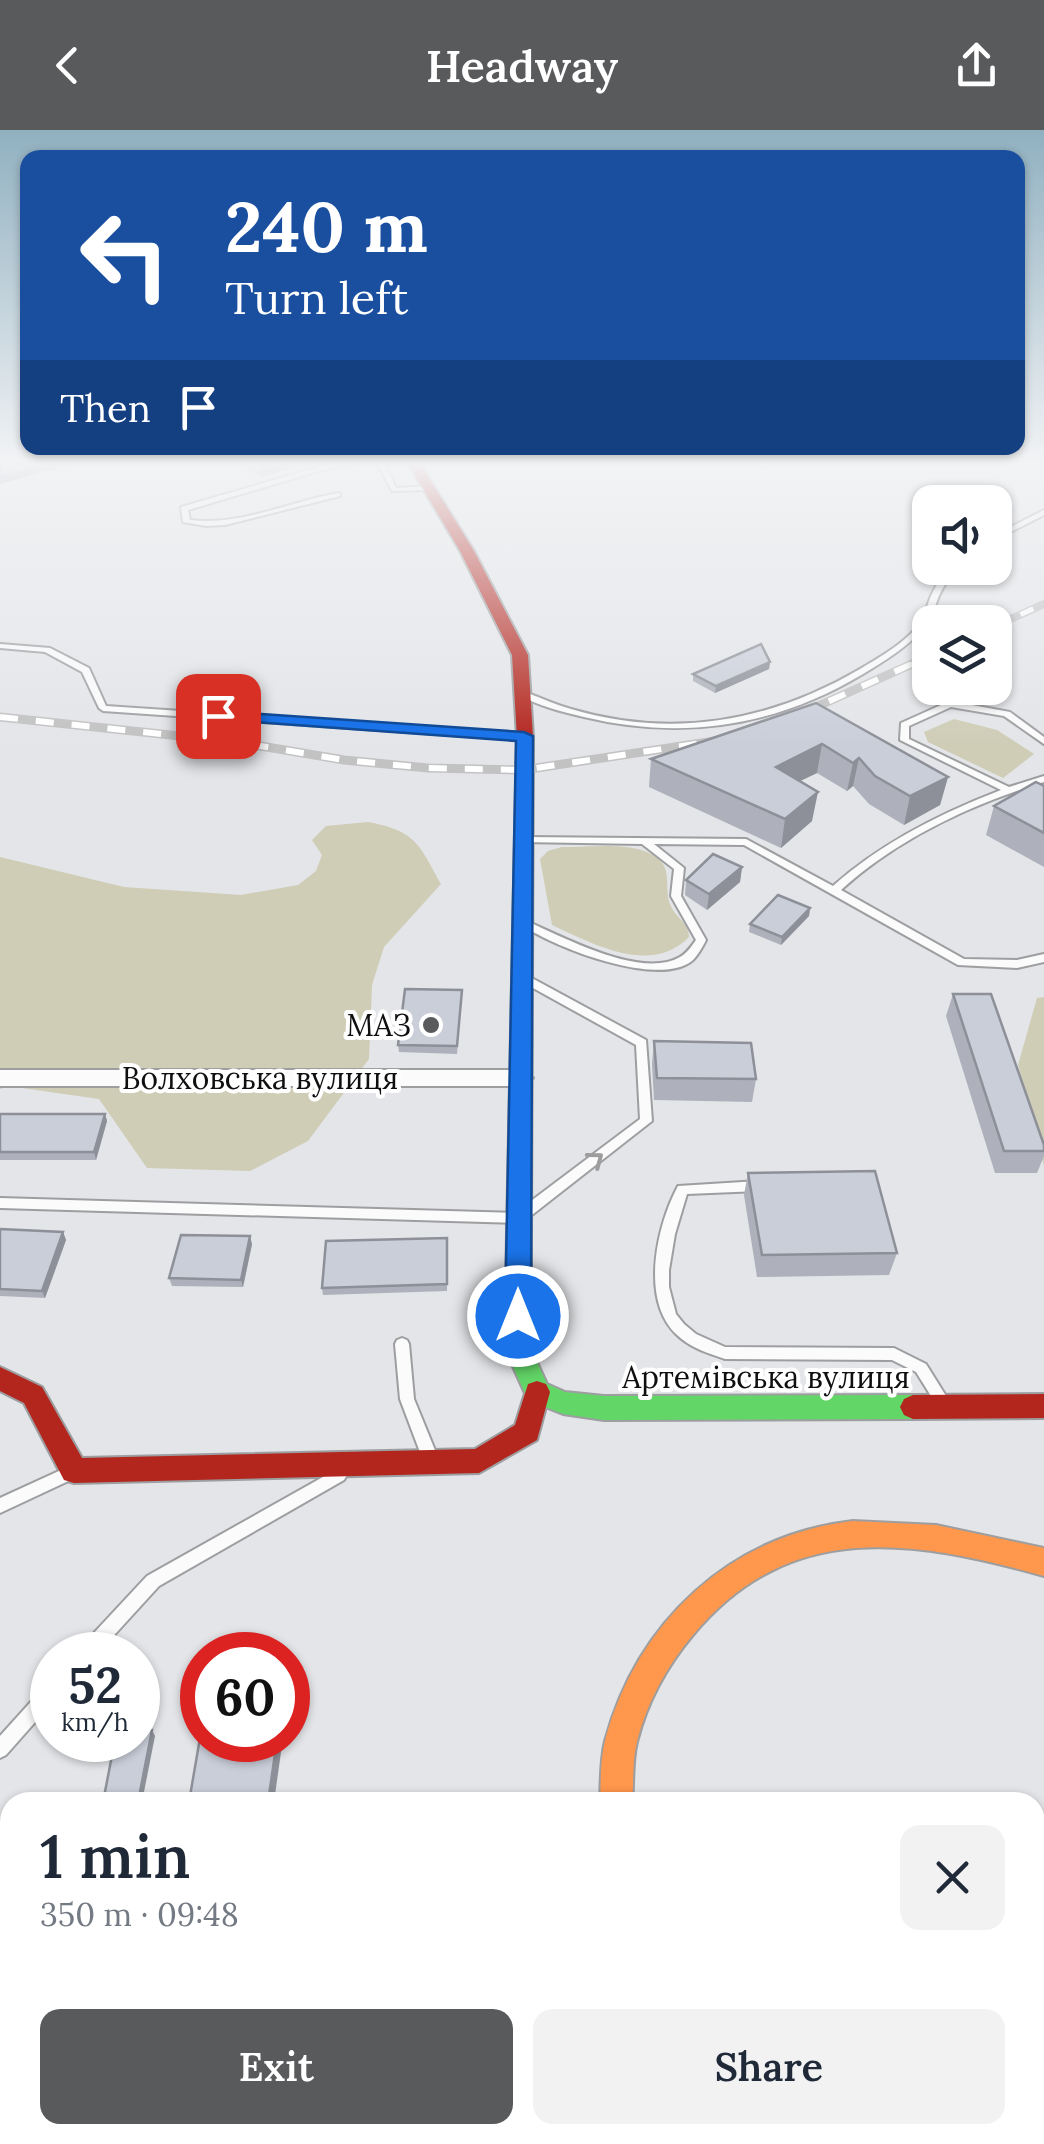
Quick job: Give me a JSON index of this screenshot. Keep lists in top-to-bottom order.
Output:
{
  "streets": {
    "main road": ["Артемівська вулиця"],
    "street": ["Волховська вулиця"]
  },
  "places": ["МАЗ"],
  "page": {
    "header": "Headway",
    "turn": ["240 m", "Turn left"],
    "then": "Then",
    "speed": "52 km/h",
    "limit": "60",
    "heading": ["1 min", "350 m · 09:48"],
    "buttons": ["Exit", "Share"]
  }
}
